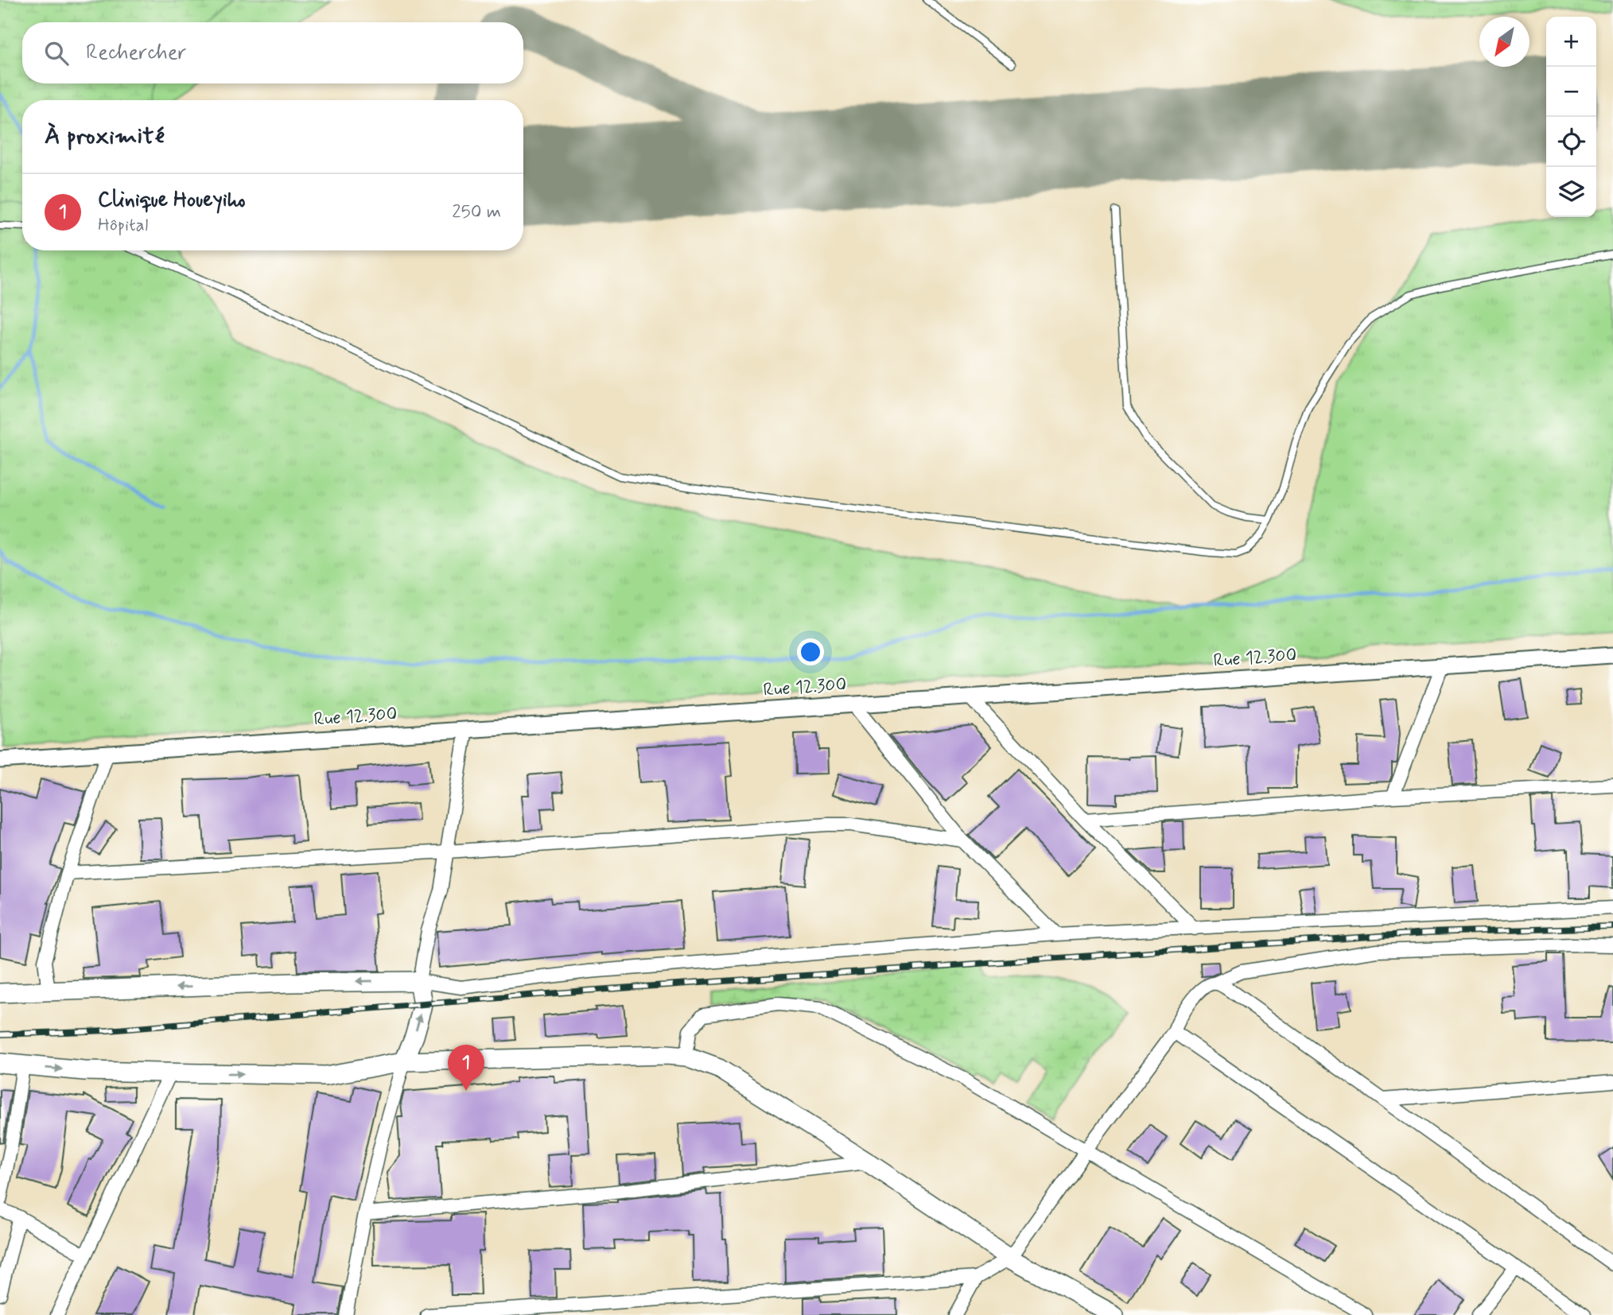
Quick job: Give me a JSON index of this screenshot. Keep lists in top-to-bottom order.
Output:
{
  "streets": {
    "street": ["Rue 12.300"]
  },
  "north": "bottom left",
  "page": {
    "map_buttons": ["+", "−"],
    "search": "Rechercher",
    "heading": "À proximité",
    "list": [
      {
        "mark": "1",
        "name": "Clinique Houeyiho",
        "note": "Hôpital",
        "value": "250 m"
      }
    ],
    "pins": "1"
  }
}
